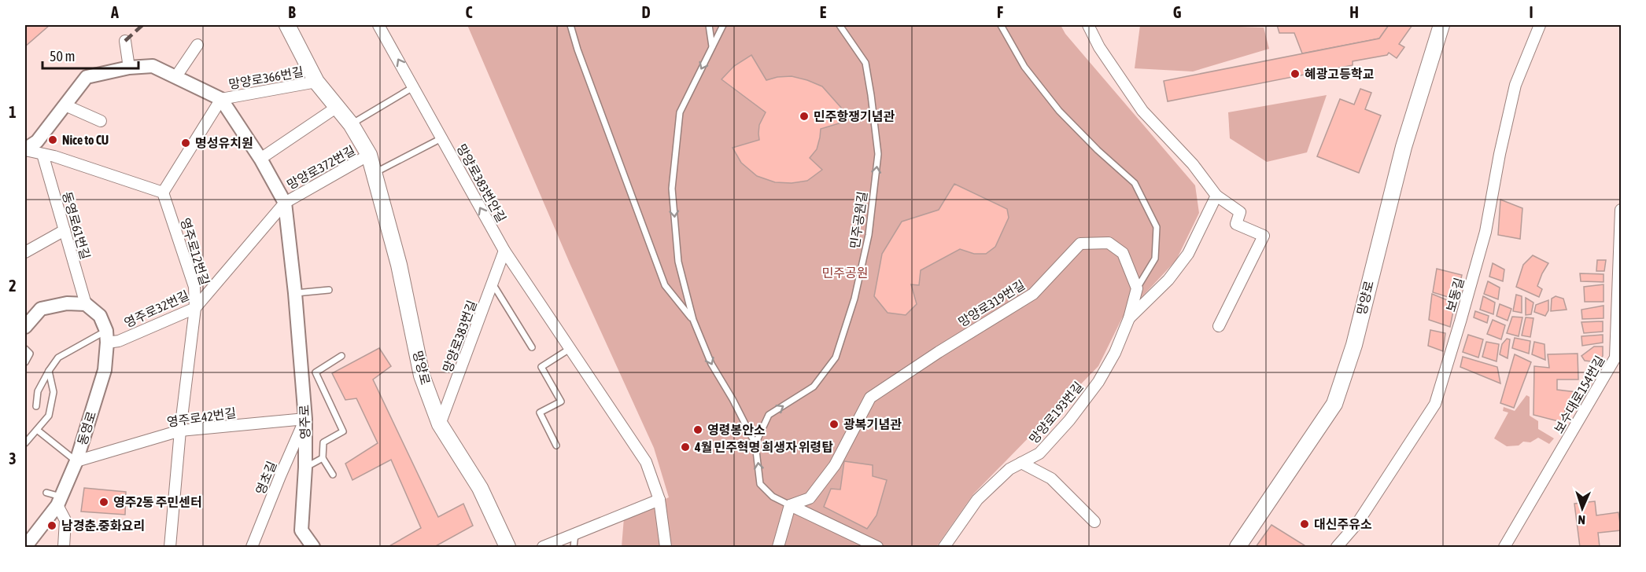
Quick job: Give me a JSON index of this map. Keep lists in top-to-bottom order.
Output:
{
  "streets": {
    "main road": ["망양로"],
    "street": [
      "망양로366번길",
      "망양로372번길",
      "망양로383번안길",
      "동영로61번길",
      "영주로12번길",
      "보동길",
      "망양로319번길",
      "영주로32번길",
      "망양로383번길",
      "보수대로154번길",
      "망양로193번길",
      "영주로42번길",
      "영주로",
      "동영로",
      "영초길"
    ],
    "lane": ["민주공원길"]
  },
  "crossings": [
    ["망양로366번길", "망양로"],
    ["망양로366번길", "영주로"],
    ["망양로372번길", "망양로"],
    ["망양로372번길", "영주로32번길"],
    ["망양로372번길", "영주로"],
    ["망양로383번안길", "망양로383번길"],
    ["영주로12번길", "영주로32번길"],
    ["영주로12번길", "영주로42번길"],
    ["망양로", "망양로383번길"],
    ["영주로32번길", "영주로"],
    ["영주로32번길", "동영로"],
    ["영주로42번길", "영주로"],
    ["영주로42번길", "동영로"],
    ["영주로42번길", "영초길"],
    ["영주로", "영초길"]
  ],
  "one_way": ["민주공원길"],
  "parks": ["민주공원"],
  "places": [
    "혜광고등학교",
    "민주항쟁기념관",
    "Nice to CU",
    "명성유치원",
    "광복기념관",
    "영령봉안소",
    "4월 민주혁명 희생자 위령탑",
    "영주2동 주민센터",
    "대신주유소",
    "남경춘.중화요리"
  ],
  "scale_bar": "50 m",
  "north": "bottom",
  "grid": {
    "columns": [
      "A",
      "B",
      "C",
      "D",
      "E",
      "F",
      "G",
      "H",
      "I"
    ],
    "rows": ["1", "2", "3"]
  }
}
